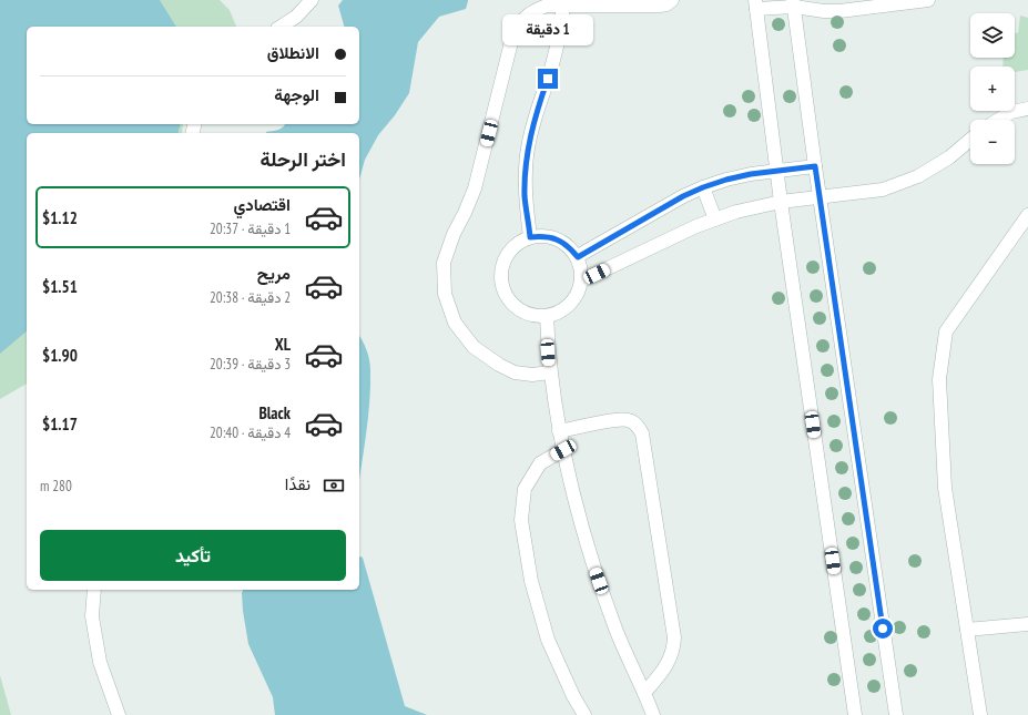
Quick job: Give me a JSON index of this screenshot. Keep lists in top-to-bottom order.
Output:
{
  "page": {
    "map_buttons": ["+", "−"],
    "bubble": "1 دقيقة",
    "banner": ["الانطلاق", "الوجهة"],
    "heading": "اختر الرحلة",
    "list": [
      {
        "name": "اقتصادي",
        "note": "1 دقيقة · 20:37",
        "value": "$1.12"
      },
      {
        "name": "مريح",
        "note": "2 دقيقة · 20:38",
        "value": "$1.51"
      },
      {
        "name": "XL",
        "note": "3 دقيقة · 20:39",
        "value": "$1.90"
      },
      {
        "name": "Black",
        "note": "4 دقيقة · 20:40",
        "value": "$1.17"
      }
    ],
    "pay": ["نقدًا", "280 m"],
    "buttons": "تأكيد"
  }
}
